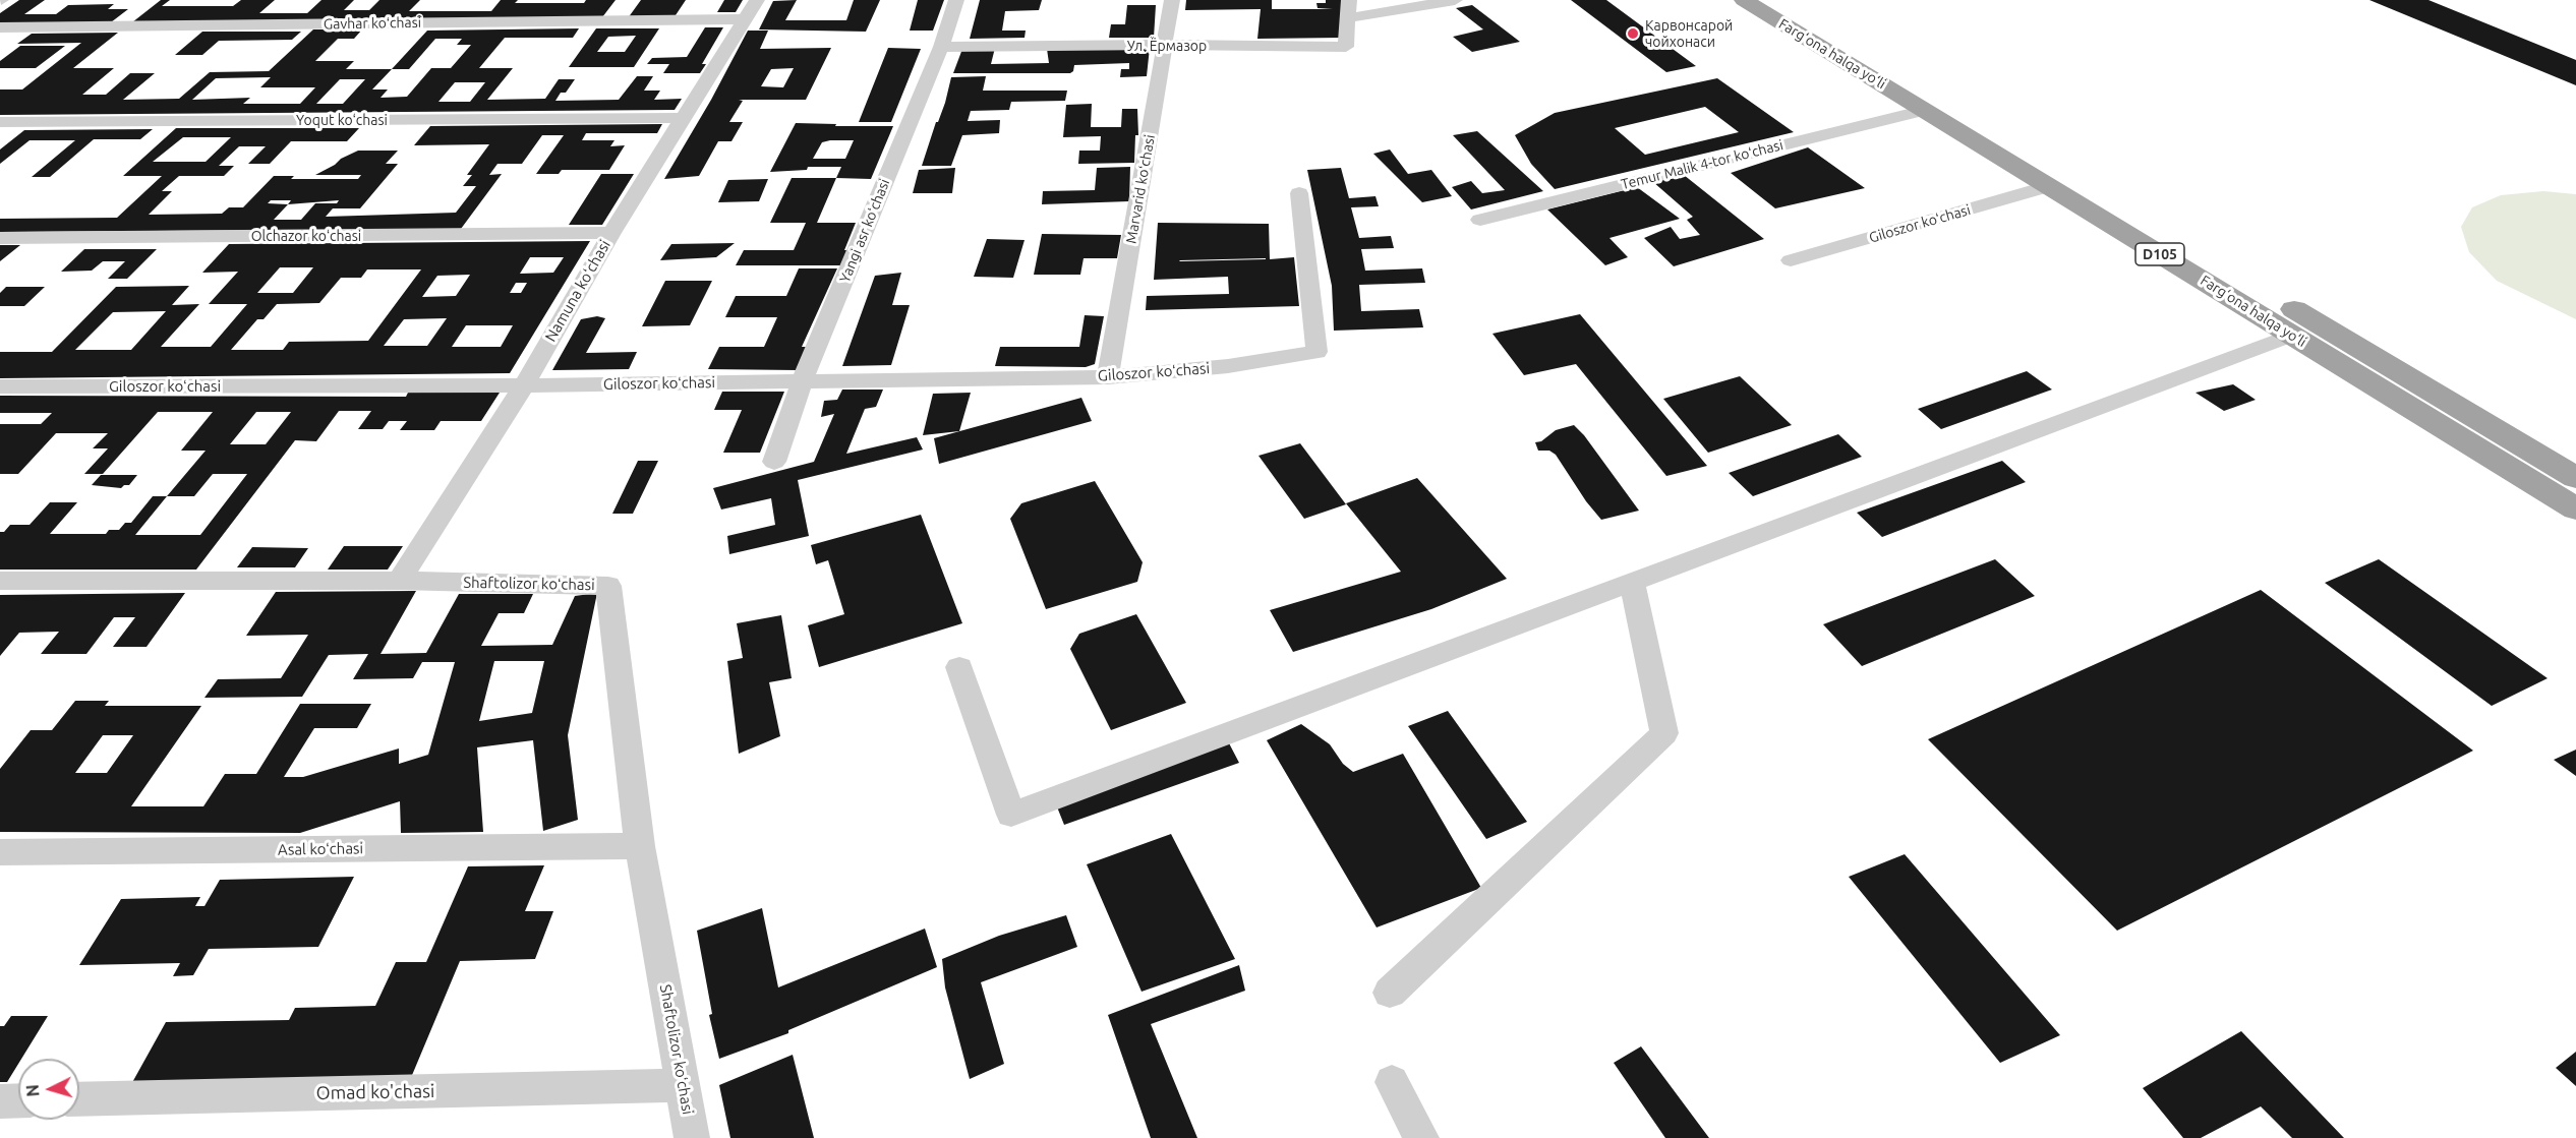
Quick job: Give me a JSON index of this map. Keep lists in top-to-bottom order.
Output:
{
  "streets": {
    "highway": ["Farg‘ona halqa yo‘li", "D105"],
    "street": [
      "Gavhar koʻchasi",
      "Ул. Ёрмазор",
      "Yoqut koʻchasi",
      "Temur Malik 4-tor koʻchasi",
      "Marvarid koʻchasi",
      "Giloszor koʻchasi",
      "Yangi asr koʻchasi",
      "Olchazor koʻchasi",
      "Namuna koʻchasi",
      "Shaftolizor koʻchasi",
      "Asal koʻchasi",
      "Omad ko'chasi"
    ]
  },
  "crossings": [
    ["Gavhar koʻchasi", "Namuna koʻchasi"],
    ["Ул. Ёрмазор", "Marvarid koʻchasi"],
    ["Ул. Ёрмазор", "Yangi asr koʻchasi"],
    ["Farg‘ona halqa yo‘li", "Temur Malik 4-tor koʻchasi"],
    ["Farg‘ona halqa yo‘li", "Giloszor koʻchasi"],
    ["Yoqut koʻchasi", "Namuna koʻchasi"],
    ["Marvarid koʻchasi", "Giloszor koʻchasi"],
    ["Giloszor koʻchasi", "Yangi asr koʻchasi"],
    ["Giloszor koʻchasi", "Namuna koʻchasi"],
    ["Olchazor koʻchasi", "Namuna koʻchasi"],
    ["Namuna koʻchasi", "Shaftolizor koʻchasi"],
    ["Shaftolizor koʻchasi", "Asal koʻchasi"],
    ["Shaftolizor koʻchasi", "Omad ko'chasi"]
  ],
  "places": ["Карвонсарой чойхонаси"],
  "north": "left"
}
